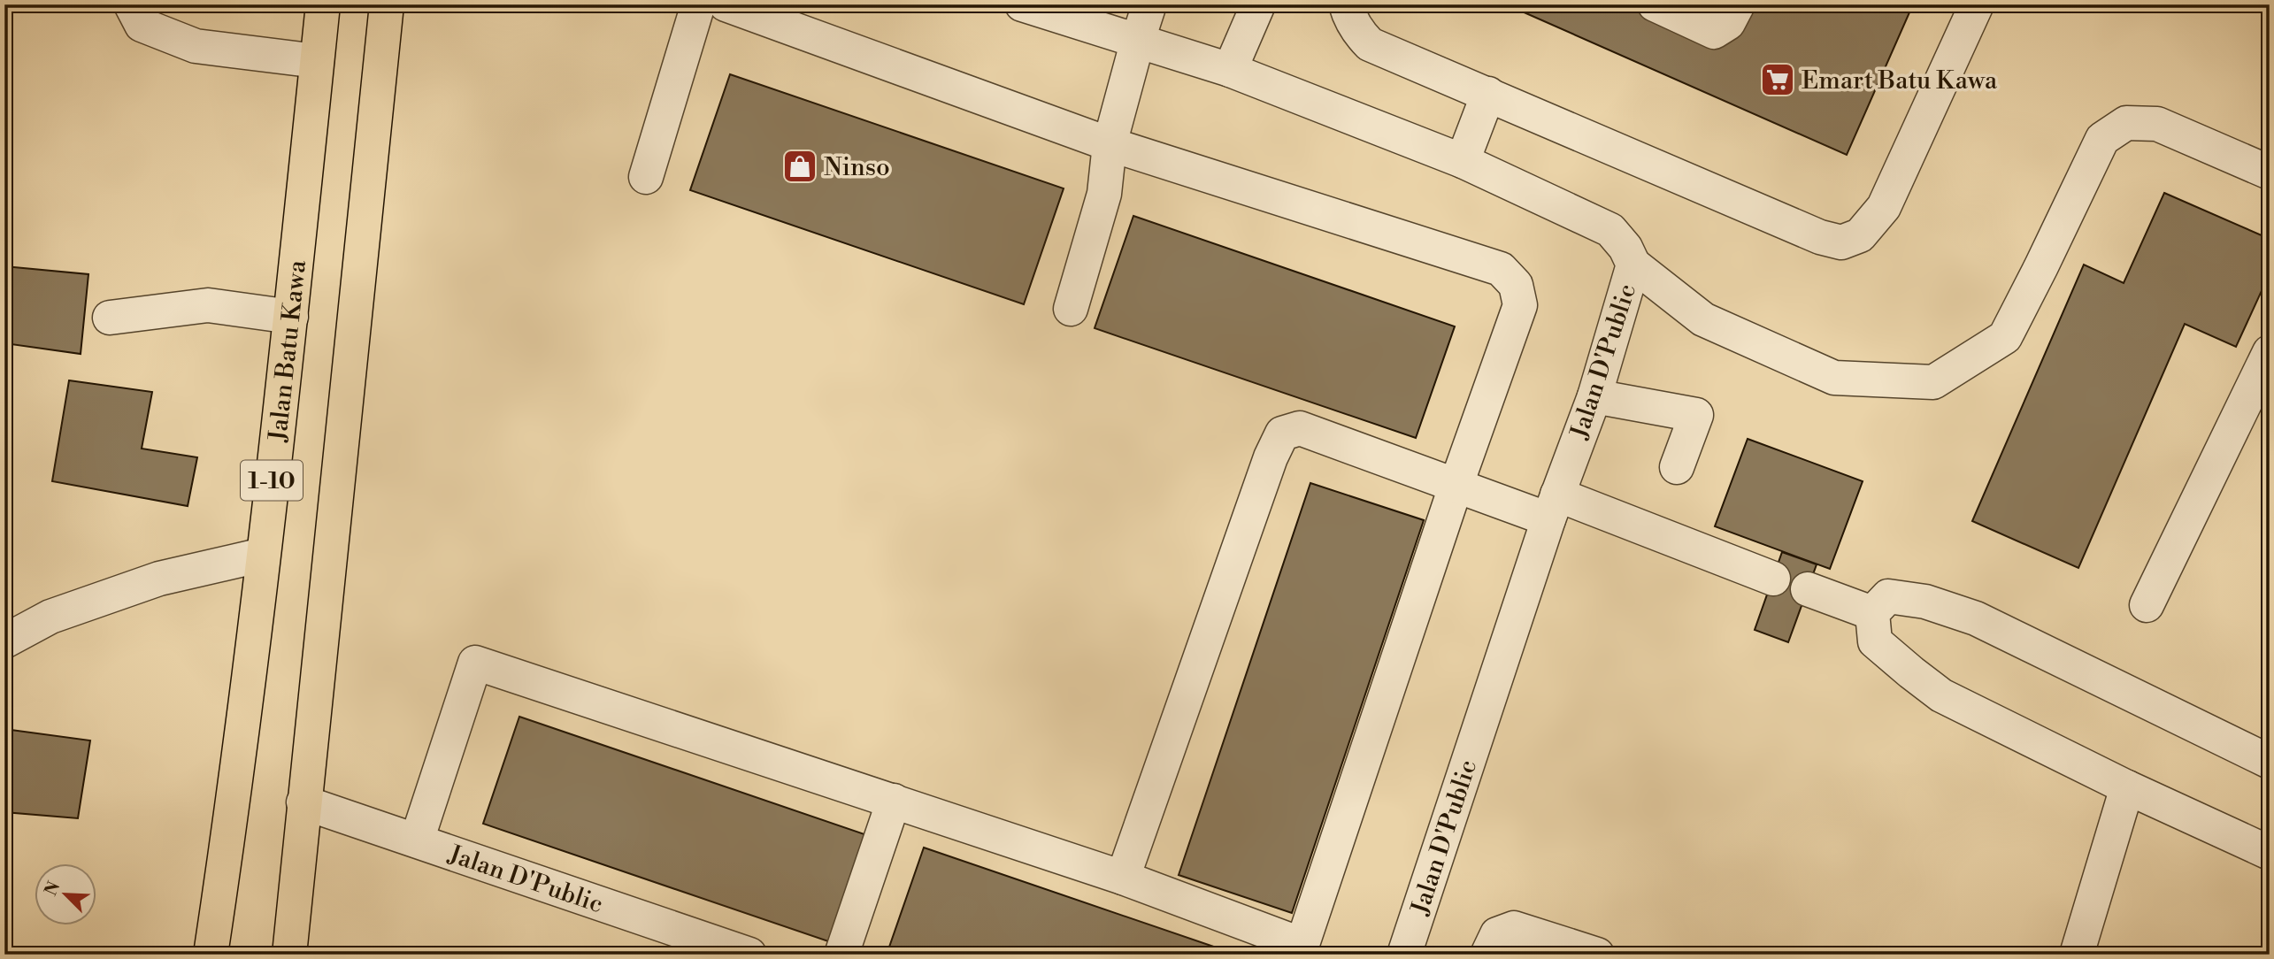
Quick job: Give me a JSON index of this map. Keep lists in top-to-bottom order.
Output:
{
  "streets": {
    "highway": ["Jalan Batu Kawa", "1-10"],
    "street": ["Jalan D'Public"]
  },
  "crossings": [
    ["Jalan D'Public", "1-10"]
  ],
  "places": {
    "supermarket": ["Emart Batu Kawa"],
    "shop": ["Ninso"]
  },
  "north": "top left"
}
